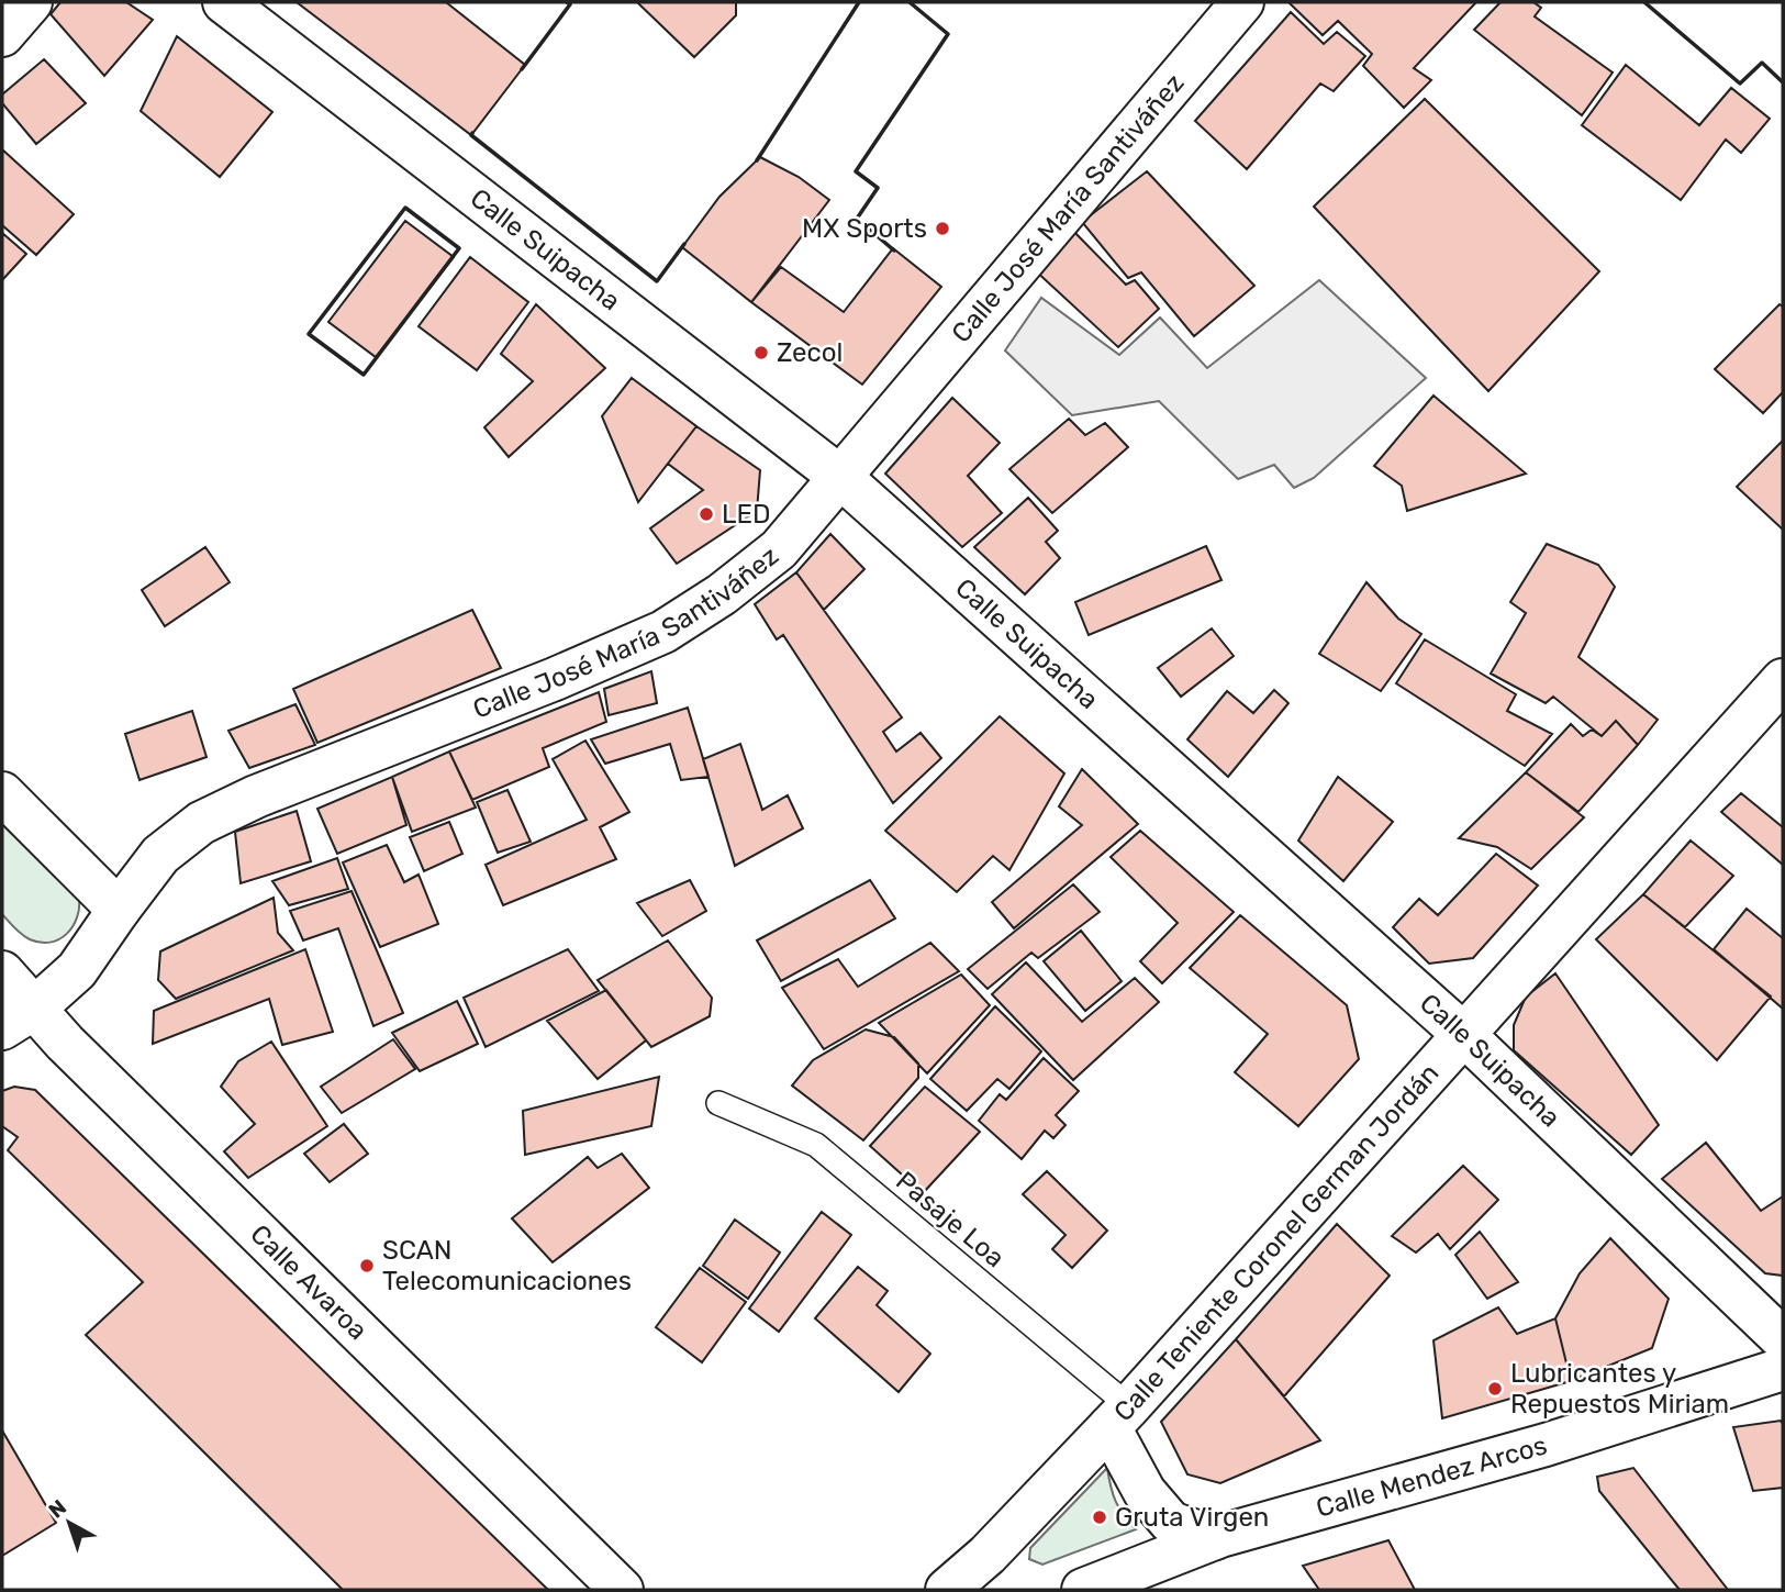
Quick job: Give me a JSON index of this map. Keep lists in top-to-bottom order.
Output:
{
  "streets": {
    "street": [
      "Calle José María Santiváñez",
      "Calle Suipacha",
      "Calle Teniente Coronel German Jordán",
      "Calle Avaroa",
      "Calle Mendez Arcos"
    ],
    "lane": ["Pasaje Loa"]
  },
  "crossings": [
    ["Calle José María Santiváñez", "Calle Suipacha"],
    ["Calle José María Santiváñez", "Calle Avaroa"],
    ["Calle Suipacha", "Calle Teniente Coronel German Jordán"],
    ["Pasaje Loa", "Calle Teniente Coronel German Jordán"]
  ],
  "places": [
    "MX Sports",
    "Zecol",
    "LED",
    "SCAN Telecomunicaciones",
    "Lubricantes y Repuestos Miriam",
    "Gruta Virgen"
  ],
  "north": "top left"
}
